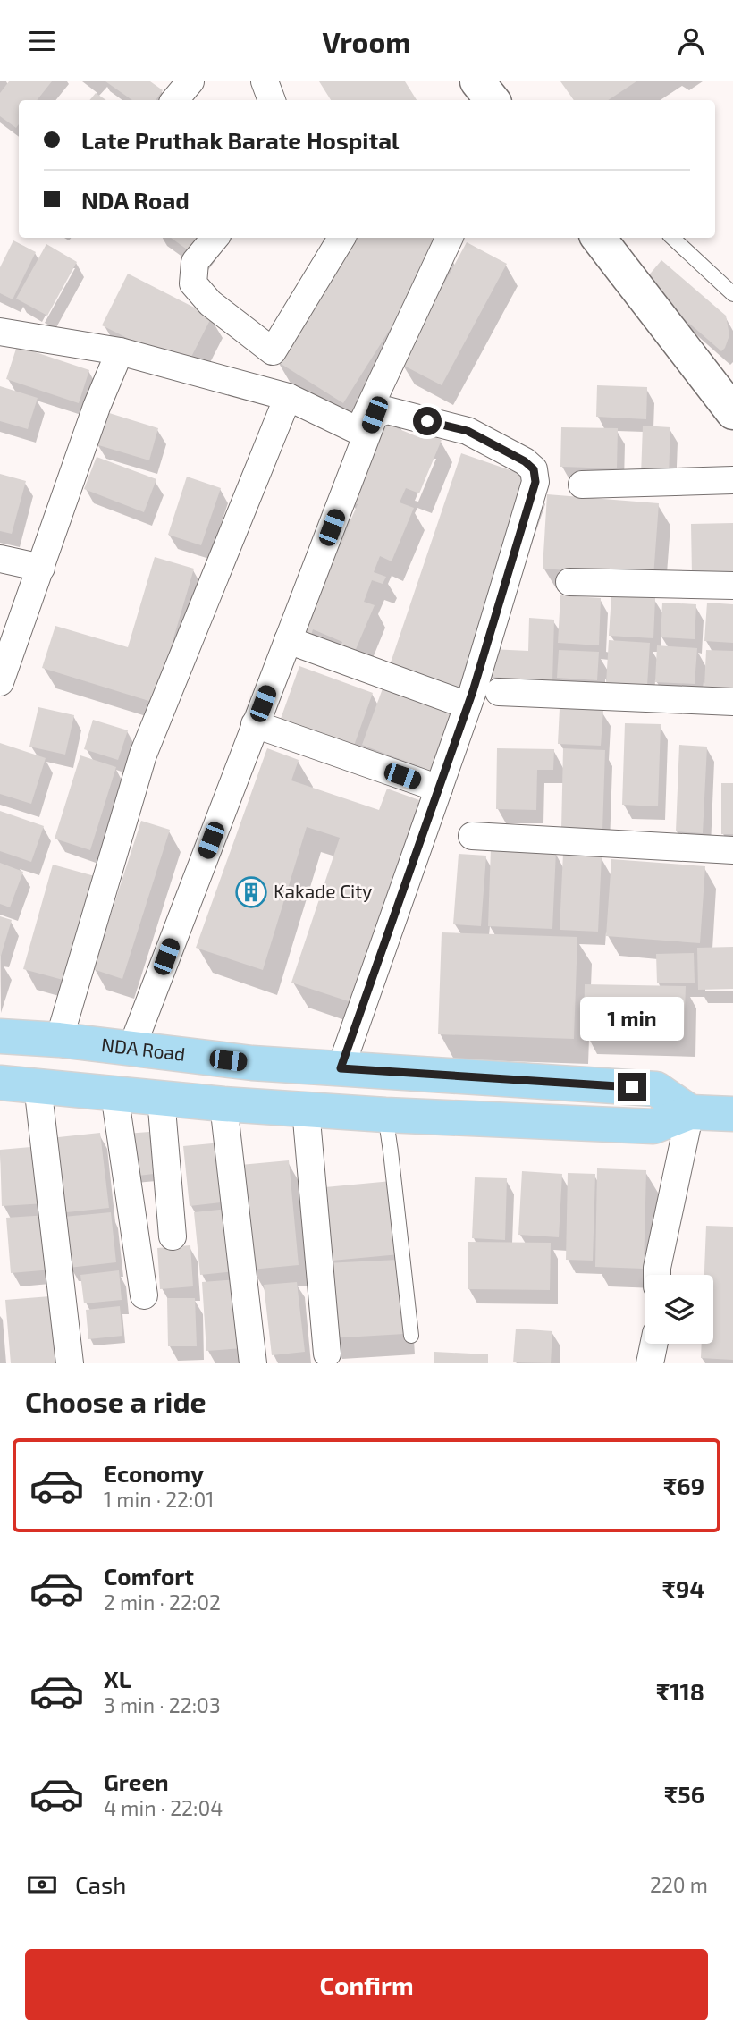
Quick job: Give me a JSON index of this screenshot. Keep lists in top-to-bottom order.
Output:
{
  "streets": {
    "main road": ["NDA Road"]
  },
  "places": {
    "building": ["Kakade City"]
  },
  "page": {
    "header": "Vroom",
    "banner": ["Late Pruthak Barate Hospital", "NDA Road"],
    "bubble": "1 min",
    "heading": "Choose a ride",
    "list": [
      {
        "name": "Economy",
        "note": "1 min · 22:01",
        "value": "₹69"
      },
      {
        "name": "Comfort",
        "note": "2 min · 22:02",
        "value": "₹94"
      },
      {
        "name": "XL",
        "note": "3 min · 22:03",
        "value": "₹118"
      },
      {
        "name": "Green",
        "note": "4 min · 22:04",
        "value": "₹56"
      }
    ],
    "pay": ["Cash", "220 m"],
    "buttons": "Confirm"
  }
}
